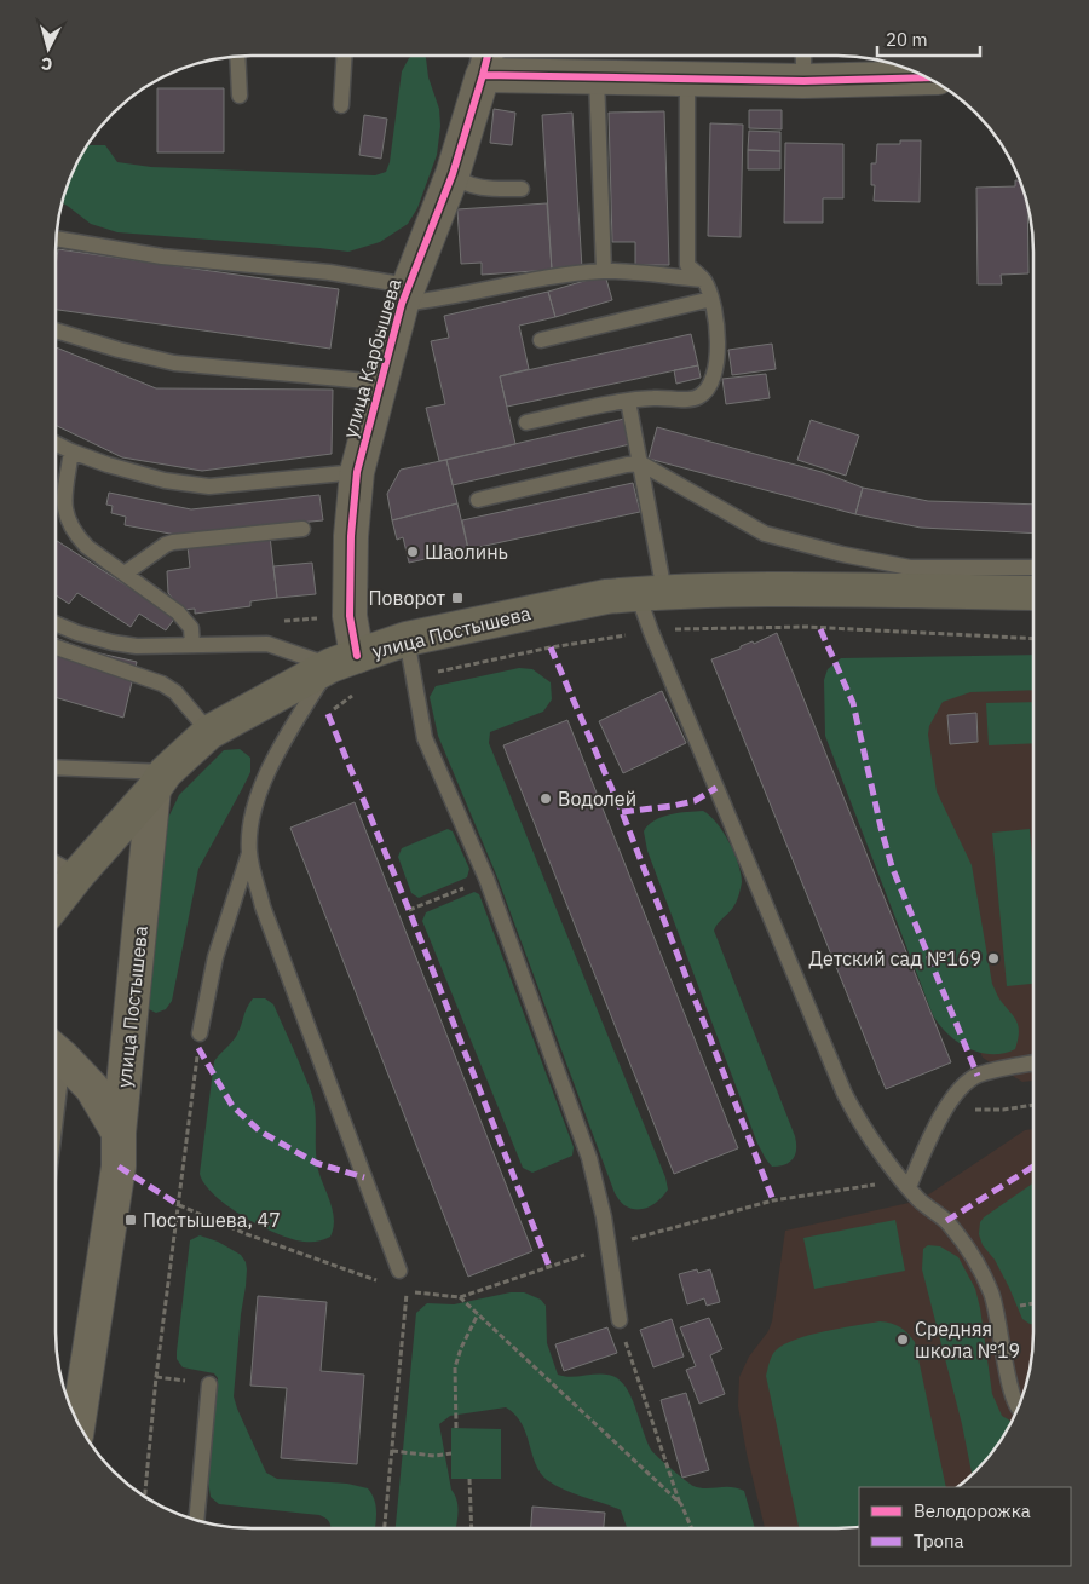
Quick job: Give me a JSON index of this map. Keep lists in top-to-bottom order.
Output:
{
  "streets": {
    "main road": ["улица Постышева"],
    "street": ["улица Карбышева"]
  },
  "crossings": [
    ["улица Карбышева", "улица Постышева"]
  ],
  "places": {
    "other": [
      "Шаолинь",
      "Водолей",
      "Детский сад №169",
      "Средняя школа №19"
    ],
    "transit": ["Поворот", "Постышева, 47"]
  },
  "legend": ["Велодорожка", "Тропа"],
  "scale_bar": "20 m",
  "north": "bottom"
}
